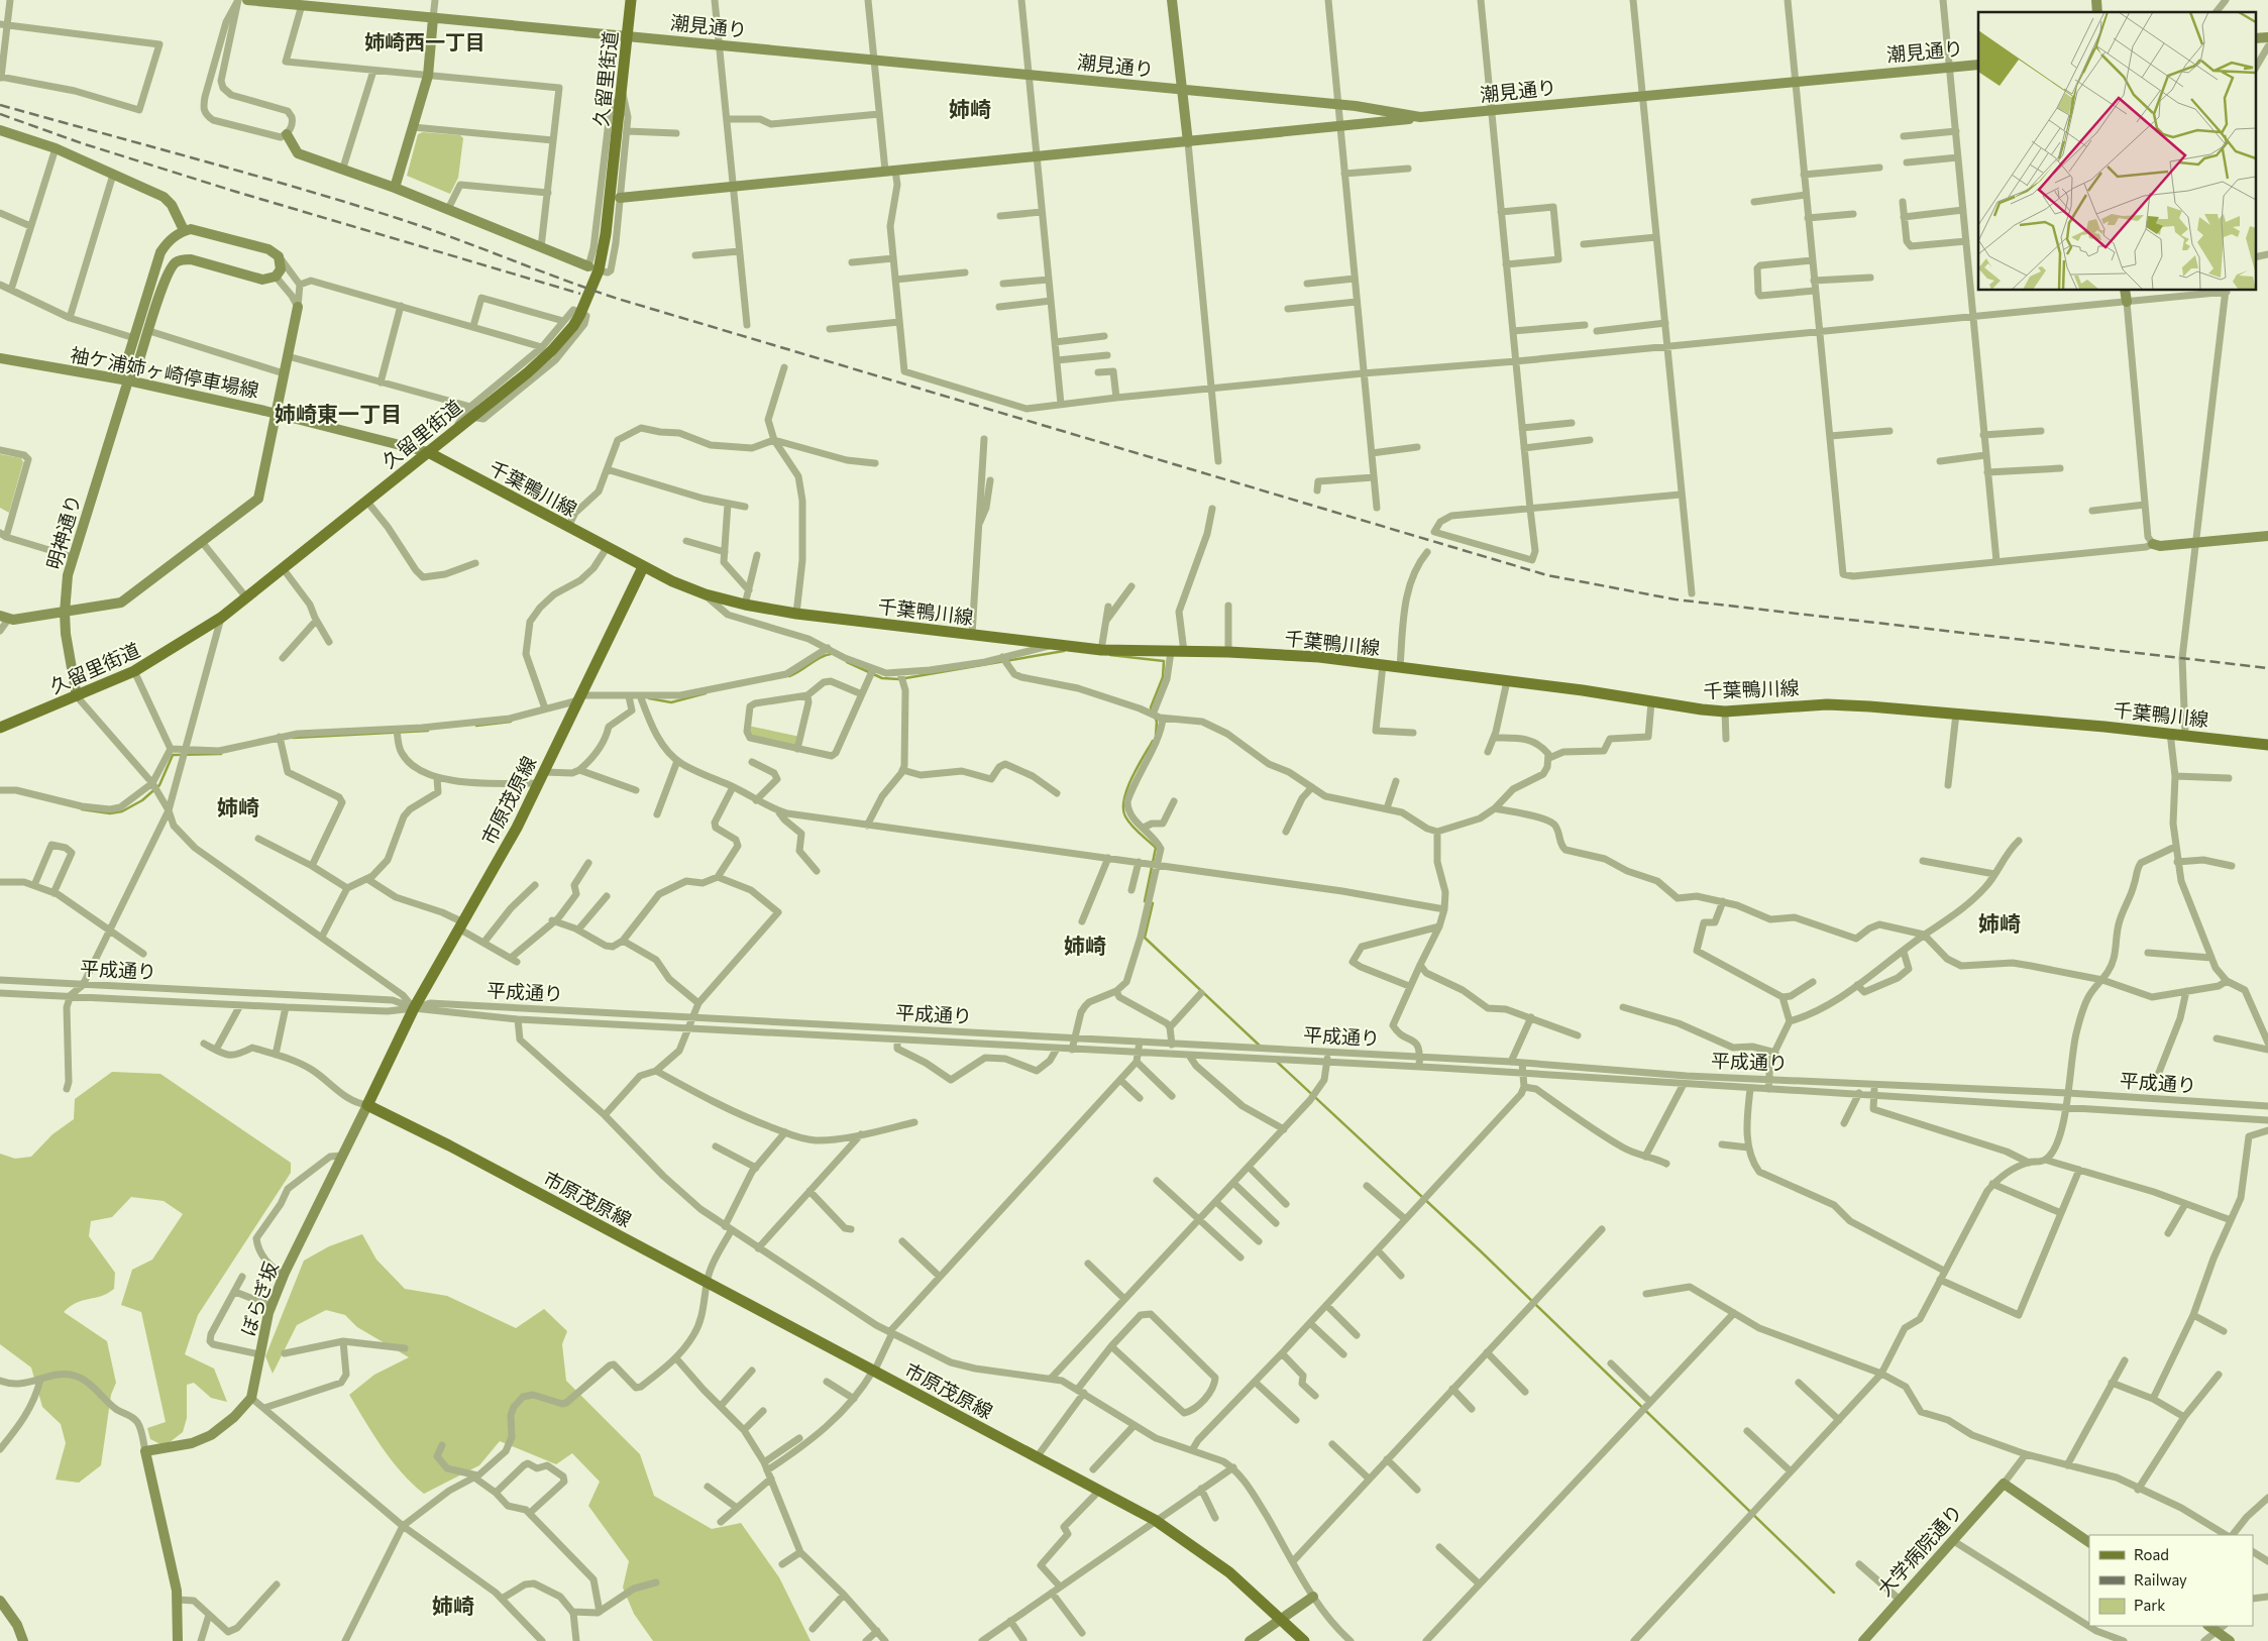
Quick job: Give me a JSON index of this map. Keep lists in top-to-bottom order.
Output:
{
  "streets": {
    "main road": ["久留里街道", "千葉鴨川線", "市原茂原線"],
    "street": [
      "潮見通り",
      "袖ケ浦姉ヶ崎停車場線",
      "明神通り",
      "平成通り",
      "ぼらぎ坂",
      "大学病院通り"
    ]
  },
  "crossings": [
    ["潮見通り", "久留里街道"],
    ["久留里街道", "千葉鴨川線"],
    ["久留里街道", "明神通り"],
    ["袖ケ浦姉ヶ崎停車場線", "明神通り"],
    ["千葉鴨川線", "市原茂原線"],
    ["市原茂原線", "平成通り"],
    ["市原茂原線", "ぼらぎ坂"]
  ],
  "districts": [
    "姉崎西一丁目",
    "姉崎",
    "姉崎東一丁目",
    "姉崎",
    "姉崎",
    "姉崎",
    "姉崎"
  ],
  "legend": ["Road", "Railway", "Park"]
}
